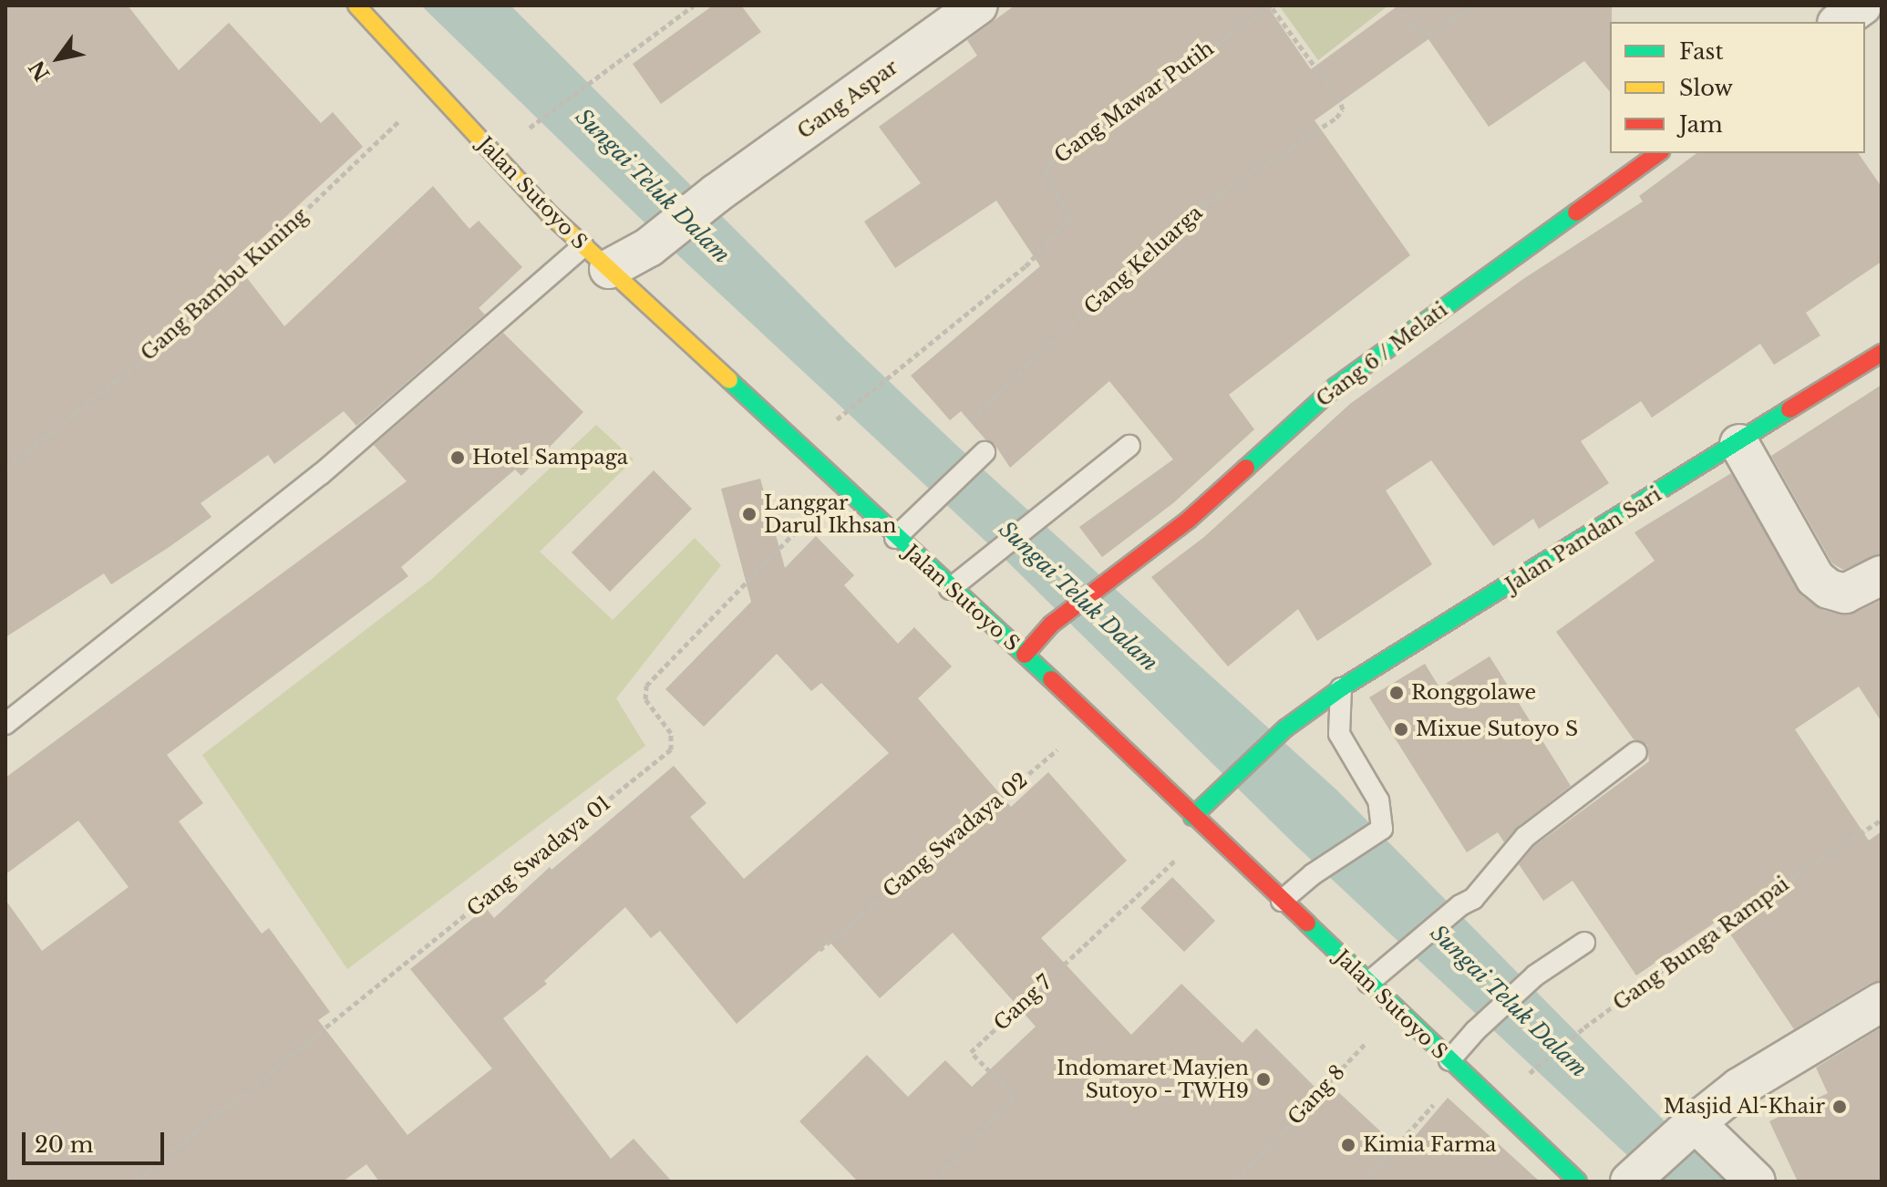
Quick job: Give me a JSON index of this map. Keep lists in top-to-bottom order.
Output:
{
  "streets": {
    "main road": ["Jalan Sutoyo S", "Gang 6 / Melati", "Jalan Pandan Sari"],
    "street": ["Gang Aspar"],
    "path": [
      "Gang Mawar Putih",
      "Gang Keluarga",
      "Gang Bambu Kuning",
      "Gang Swadaya 02",
      "Gang Swadaya 01",
      "Gang Bunga Rampai",
      "Gang 7",
      "Gang 8"
    ]
  },
  "crossings": [
    ["Gang Aspar", "Jalan Sutoyo S"],
    ["Gang Mawar Putih", "Gang Keluarga"],
    ["Jalan Sutoyo S", "Gang Bambu Kuning"],
    ["Jalan Sutoyo S", "Gang 6 / Melati"],
    ["Jalan Sutoyo S", "Jalan Pandan Sari"],
    ["Jalan Sutoyo S", "Gang Swadaya 02"],
    ["Jalan Sutoyo S", "Gang Swadaya 01"],
    ["Jalan Sutoyo S", "Gang 7"],
    ["Jalan Sutoyo S", "Gang 8"]
  ],
  "water": ["Sungai Teluk Dalam"],
  "places": [
    "Hotel Sampaga",
    "Langgar Darul Ikhsan",
    "Ronggolawe",
    "Mixue Sutoyo S",
    "Indomaret Mayjen Sutoyo - TWH9",
    "Masjid Al-Khair",
    "Kimia Farma"
  ],
  "legend": ["Fast", "Slow", "Jam"],
  "scale_bar": "20 m",
  "north": "bottom left"
}
